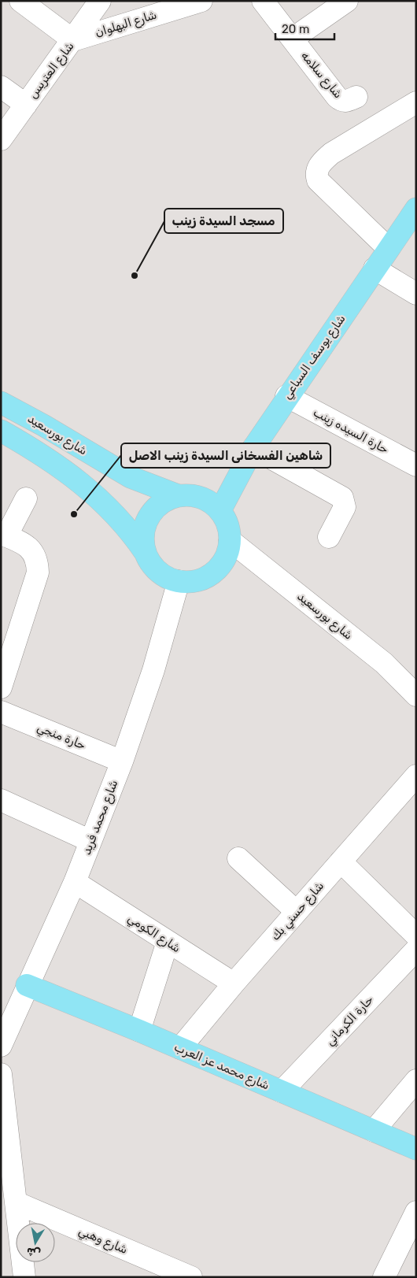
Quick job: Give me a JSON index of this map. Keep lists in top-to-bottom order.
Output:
{
  "streets": {
    "main road": ["شارع يوسف السباعي", "شارع بورسعيد", "شارع محمد عز العرب"],
    "street": [
      "شارع البهلوان",
      "شارع العتريس",
      "شارع سلامه",
      "حارة السيده زينب",
      "حارة منجي",
      "شارع محمد فريد",
      "شارع حسني بك",
      "شارع الكومي",
      "حارة الكرماني",
      "شارع وهبي"
    ]
  },
  "crossings": [
    ["شارع البهلوان", "شارع العتريس"],
    ["شارع يوسف السباعي", "حارة السيده زينب"],
    ["شارع يوسف السباعي", "شارع بورسعيد"],
    ["شارع يوسف السباعي", "شارع محمد فريد"],
    ["شارع بورسعيد", "شارع محمد فريد"],
    ["حارة منجي", "شارع محمد فريد"],
    ["شارع محمد فريد", "شارع الكومي"],
    ["شارع محمد فريد", "شارع محمد عز العرب"],
    ["شارع حسني بك", "شارع الكومي"],
    ["شارع حسني بك", "شارع محمد عز العرب"],
    ["حارة الكرماني", "شارع محمد عز العرب"]
  ],
  "places": ["مسجد السيدة زينب", "شاهين الفسخانى السيدة زينب الاصل"],
  "scale_bar": "20 m",
  "north": "bottom"
}
